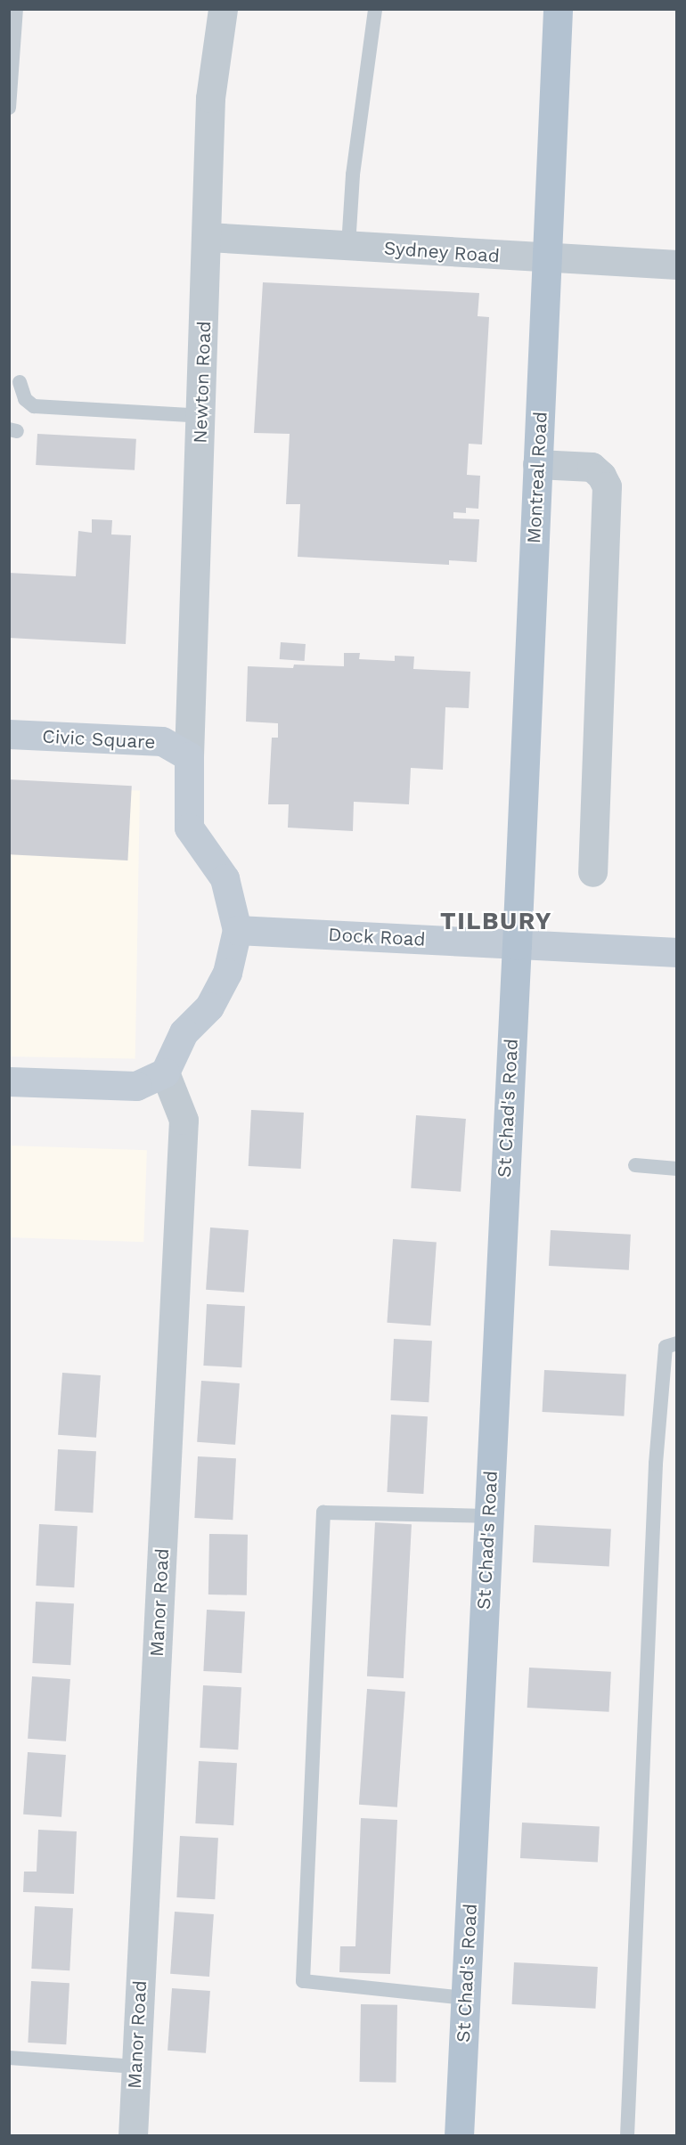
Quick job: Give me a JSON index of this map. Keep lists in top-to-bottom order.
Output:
{
  "streets": {
    "main road": ["Montreal Road", "St Chad's Road"],
    "street": [
      "Sydney Road",
      "Newton Road",
      "Civic Square",
      "Dock Road",
      "Manor Road"
    ]
  },
  "crossings": [
    ["Sydney Road", "Newton Road"],
    ["Sydney Road", "Montreal Road"],
    ["Newton Road", "Civic Square"],
    ["Montreal Road", "Dock Road"],
    ["Montreal Road", "St Chad's Road"],
    ["Dock Road", "St Chad's Road"]
  ],
  "districts": ["TILBURY"]
}
